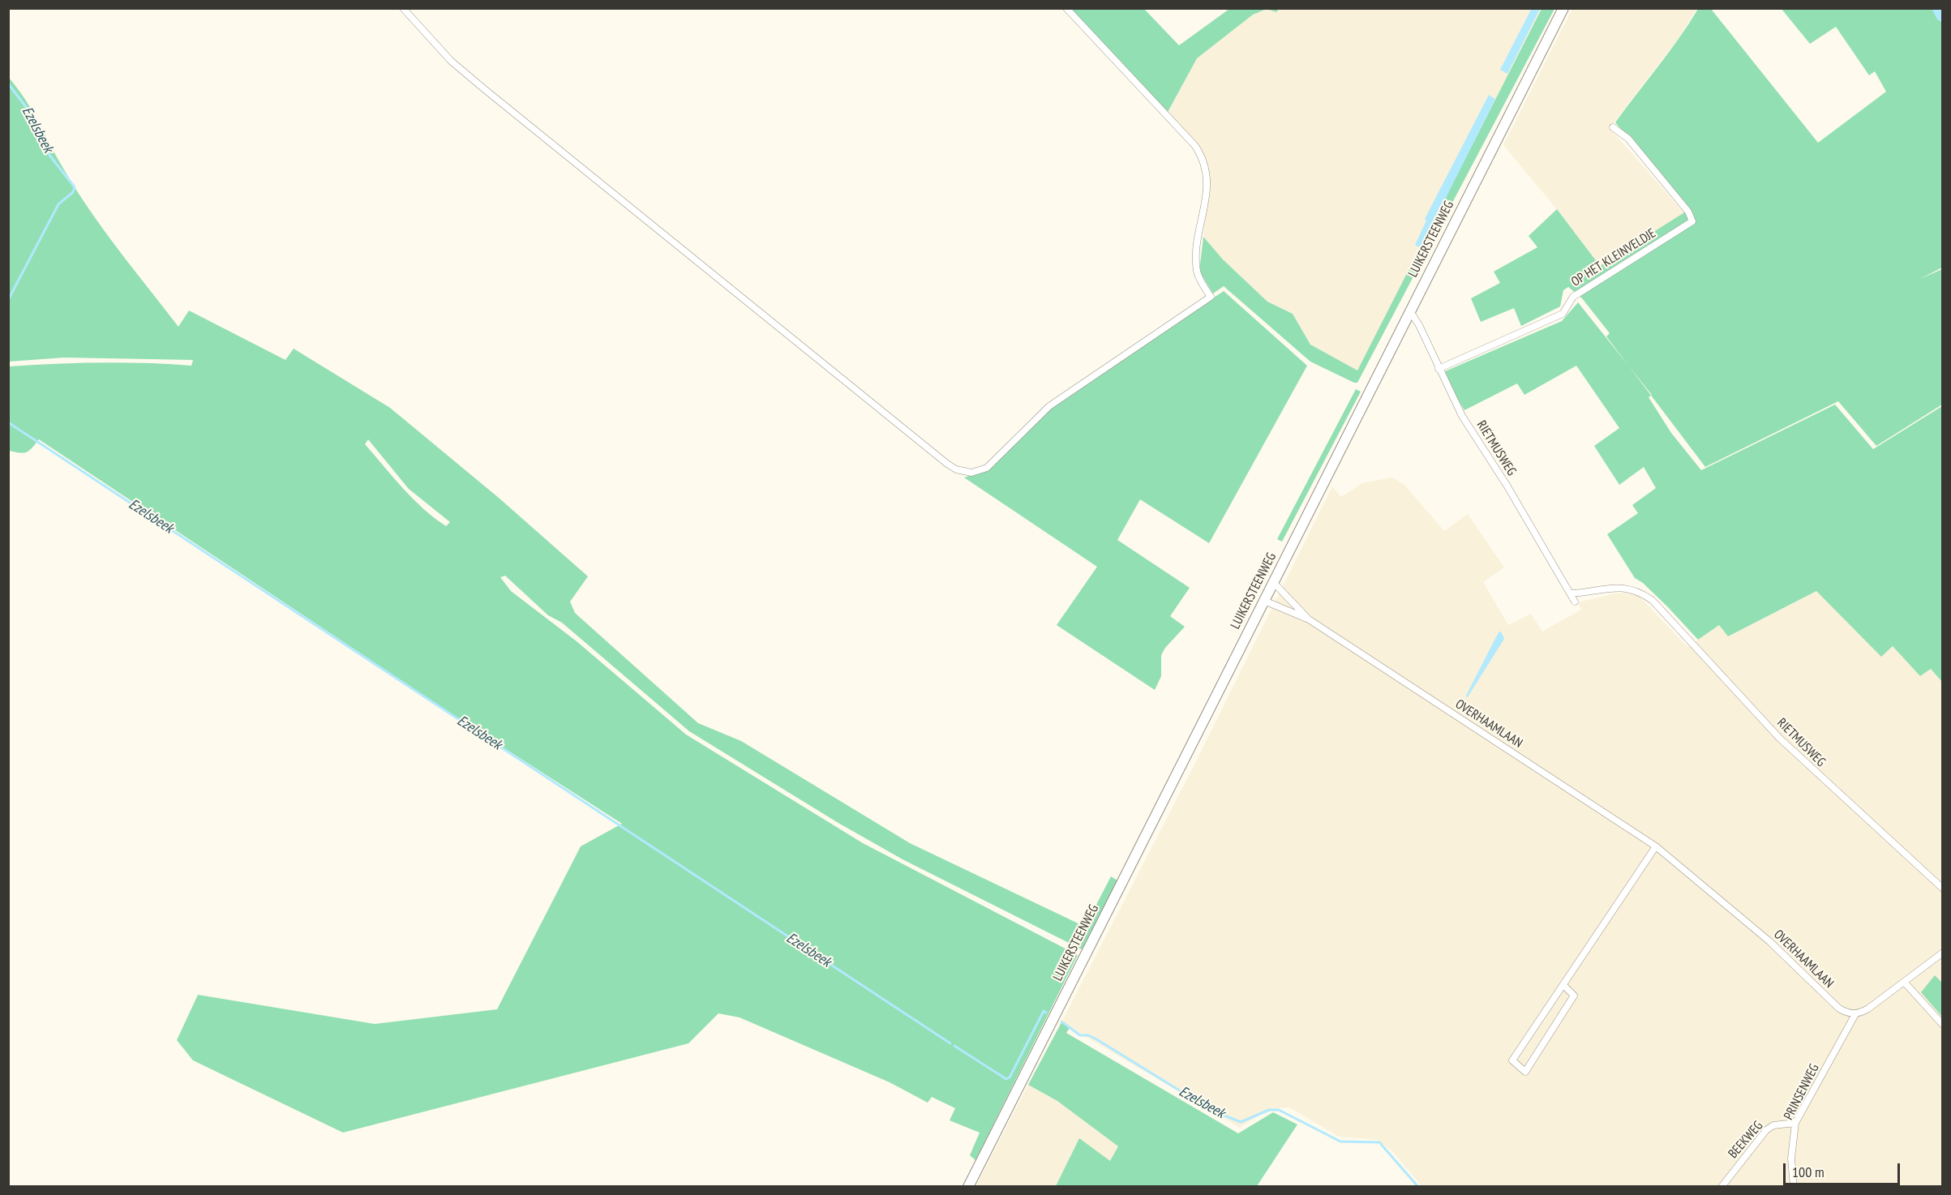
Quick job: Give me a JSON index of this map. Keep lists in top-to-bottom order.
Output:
{
  "streets": {
    "main road": ["LUIKERSTEENWEG"],
    "street": [
      "OP HET KLEINVELDJE",
      "RIETMUSWEG",
      "OVERHAAMLAAN",
      "PRINSENWEG",
      "BEEKWEG"
    ]
  },
  "crossings": [
    ["LUIKERSTEENWEG", "RIETMUSWEG"],
    ["LUIKERSTEENWEG", "OVERHAAMLAAN"],
    ["OP HET KLEINVELDJE", "RIETMUSWEG"],
    ["OVERHAAMLAAN", "PRINSENWEG"],
    ["PRINSENWEG", "BEEKWEG"]
  ],
  "water": ["Ezelsbeek"],
  "scale_bar": "100 m"
}
